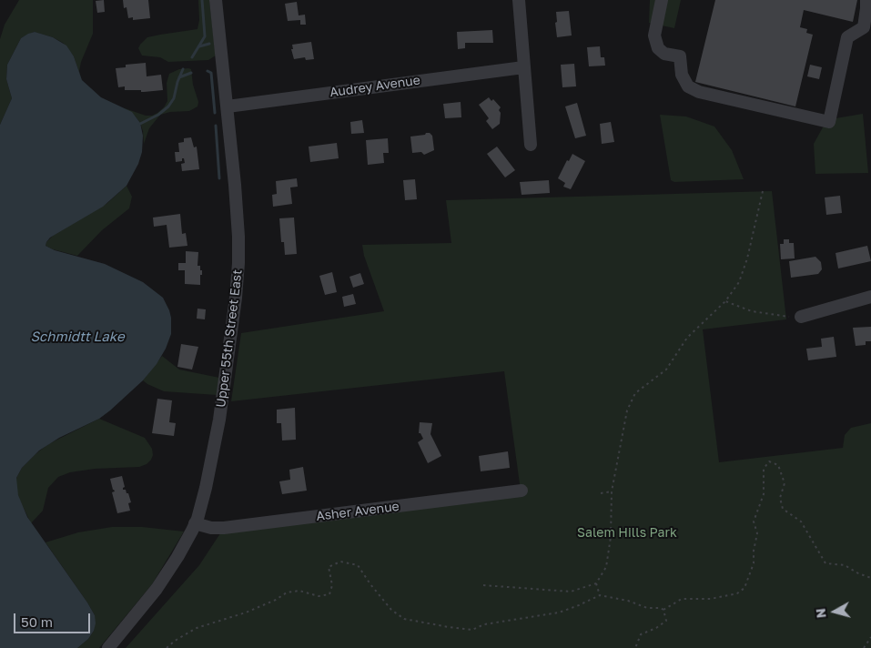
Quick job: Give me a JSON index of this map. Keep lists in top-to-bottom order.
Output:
{
  "streets": {
    "street": ["Audrey Avenue", "Upper 55th Street East", "Asher Avenue"]
  },
  "crossings": [
    ["Audrey Avenue", "Upper 55th Street East"],
    ["Upper 55th Street East", "Asher Avenue"]
  ],
  "water": ["Schmidtt Lake"],
  "parks": ["Salem Hills Park"],
  "scale_bar": "50 m",
  "north": "left"
}
